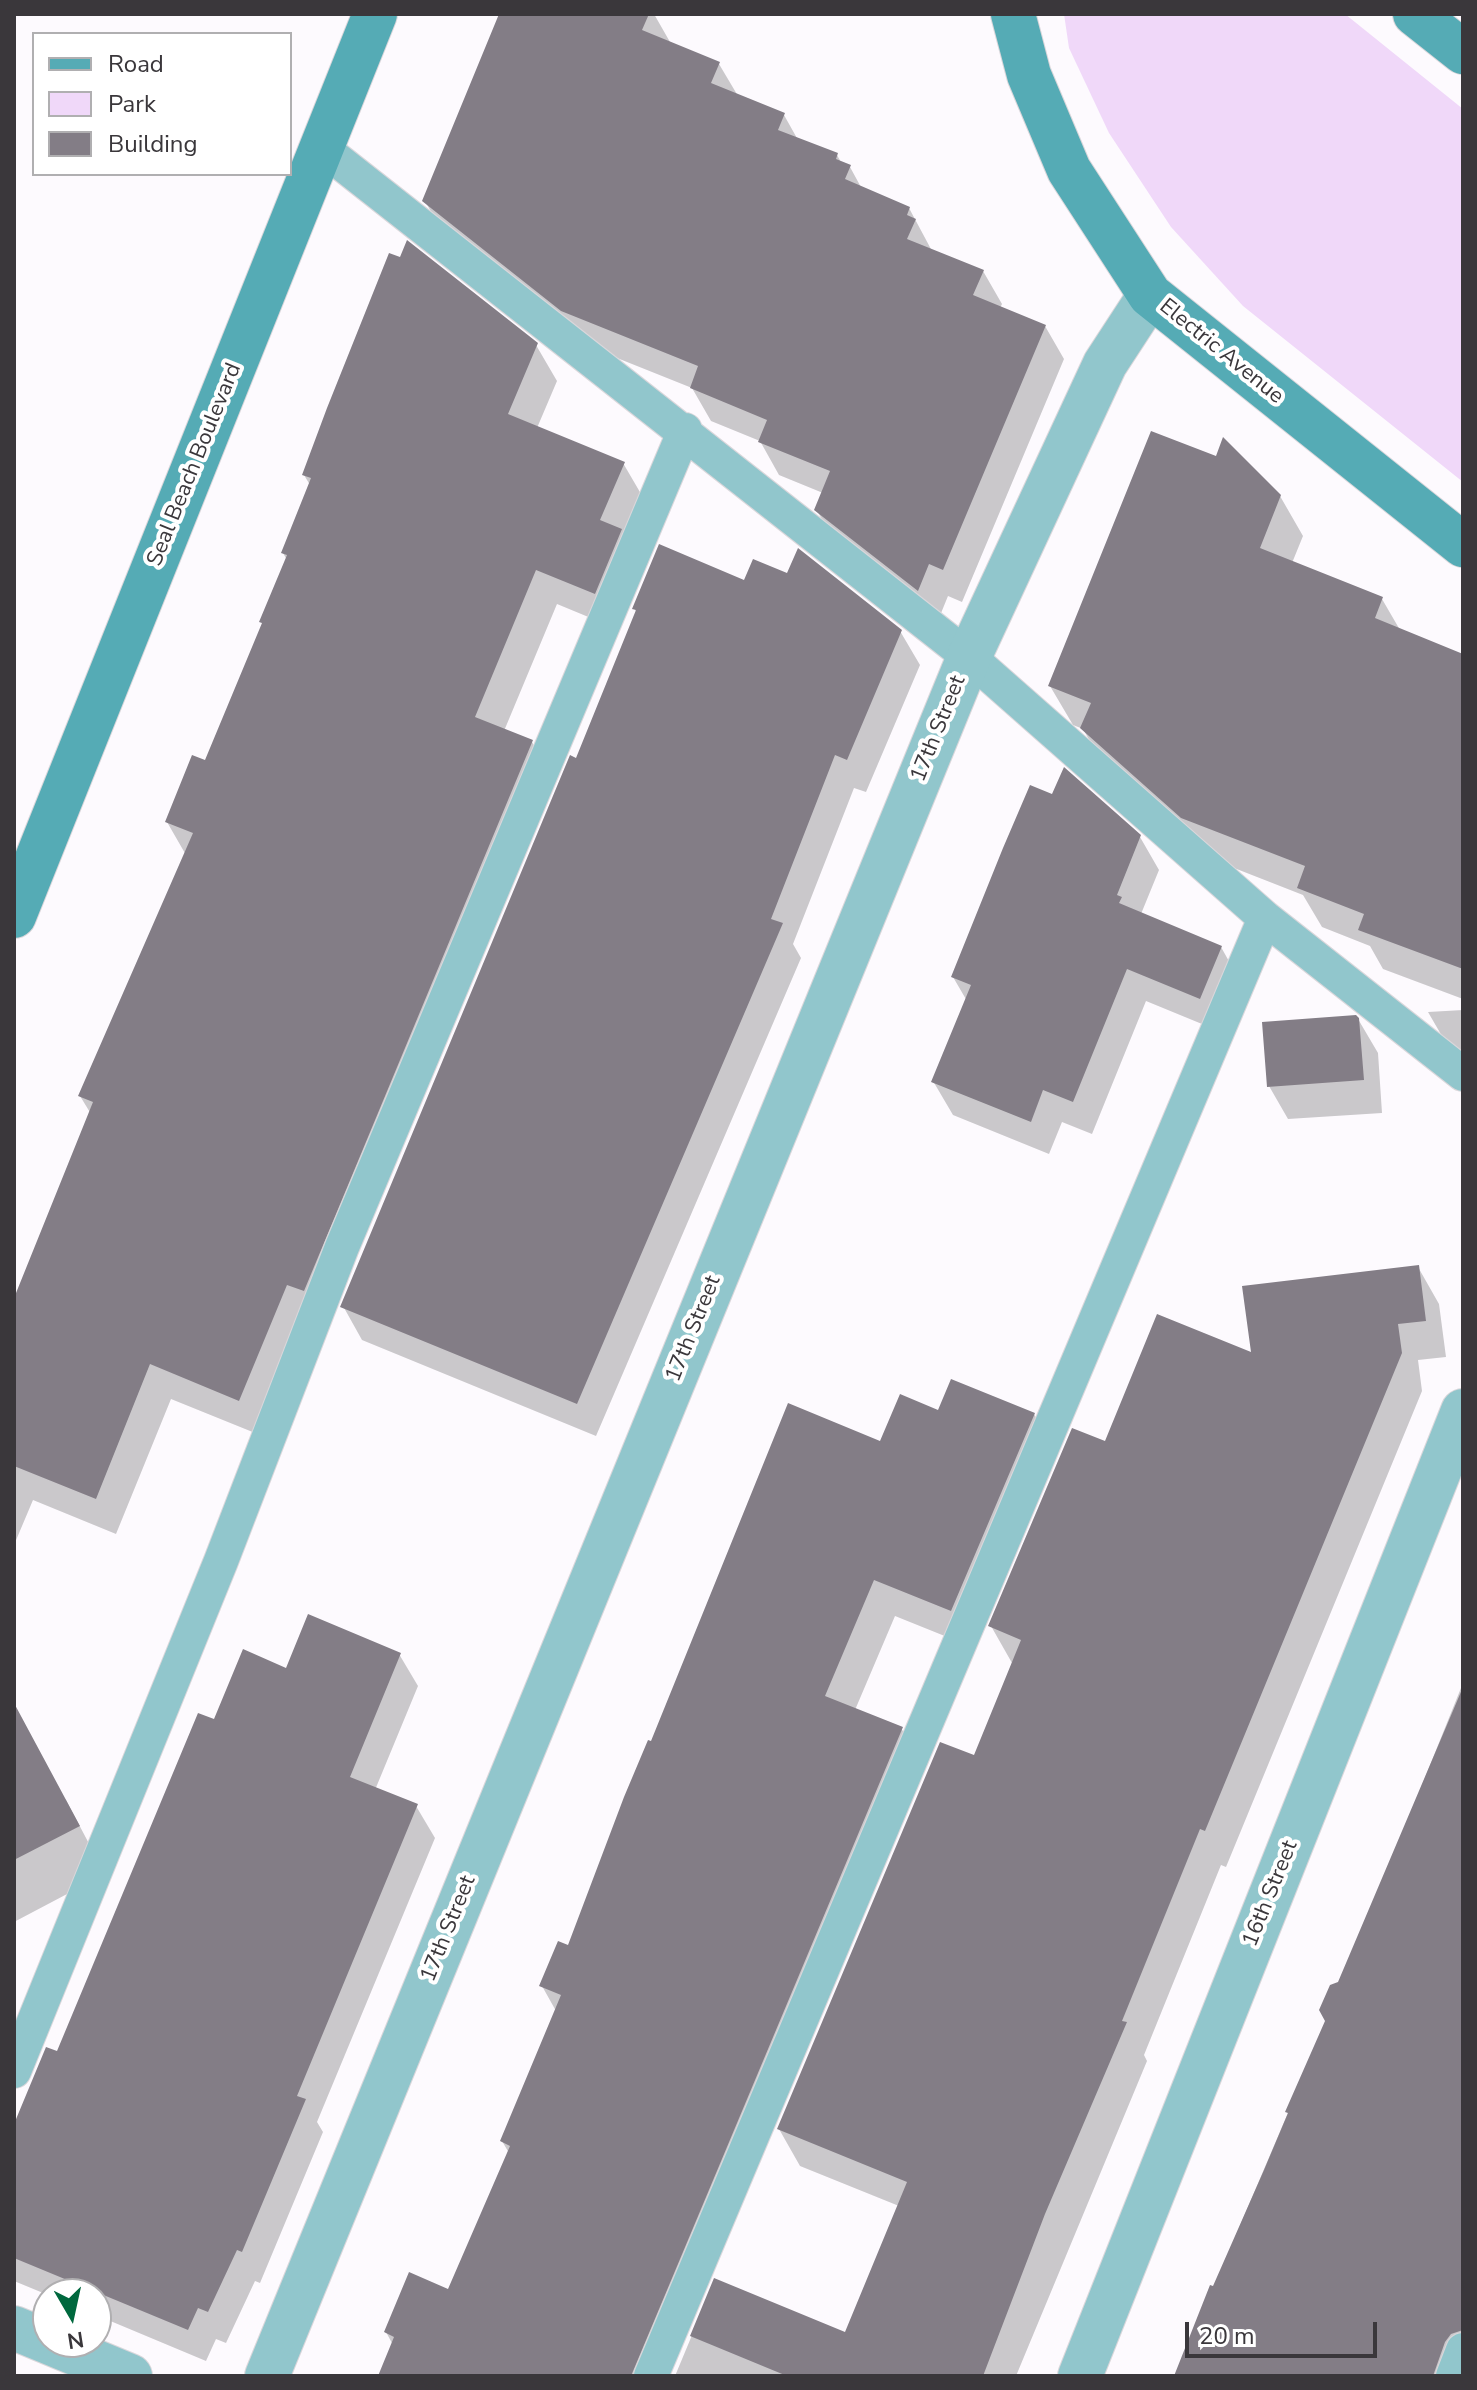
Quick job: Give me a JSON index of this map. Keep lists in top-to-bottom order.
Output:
{
  "streets": {
    "main road": ["Electric Avenue", "Seal Beach Boulevard"],
    "street": ["17th Street", "16th Street"]
  },
  "crossings": [
    ["Electric Avenue", "17th Street"]
  ],
  "legend": ["Road", "Park", "Building"],
  "scale_bar": "20 m",
  "north": "bottom"
}
